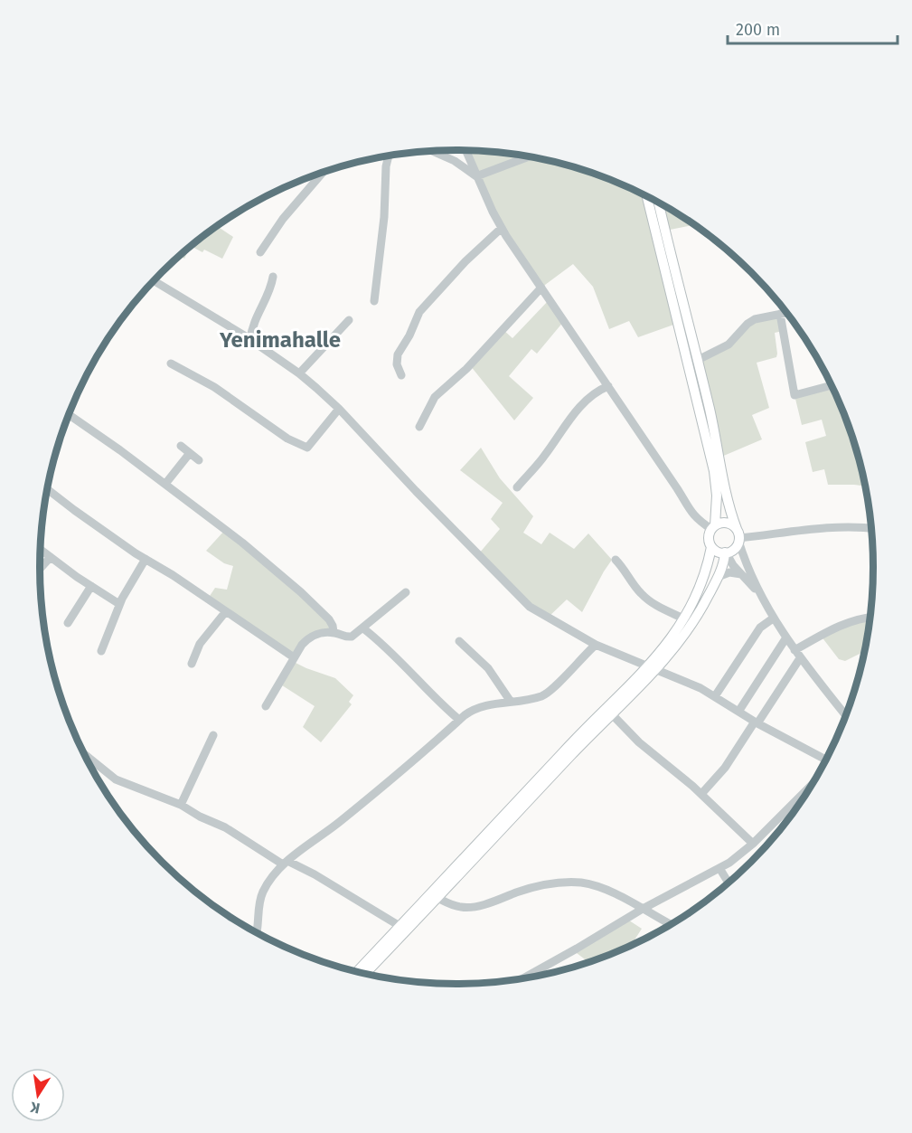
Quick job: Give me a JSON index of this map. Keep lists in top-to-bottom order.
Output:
{
  "districts": ["Yenimahalle"],
  "scale_bar": "200 m",
  "north": "bottom"
}
